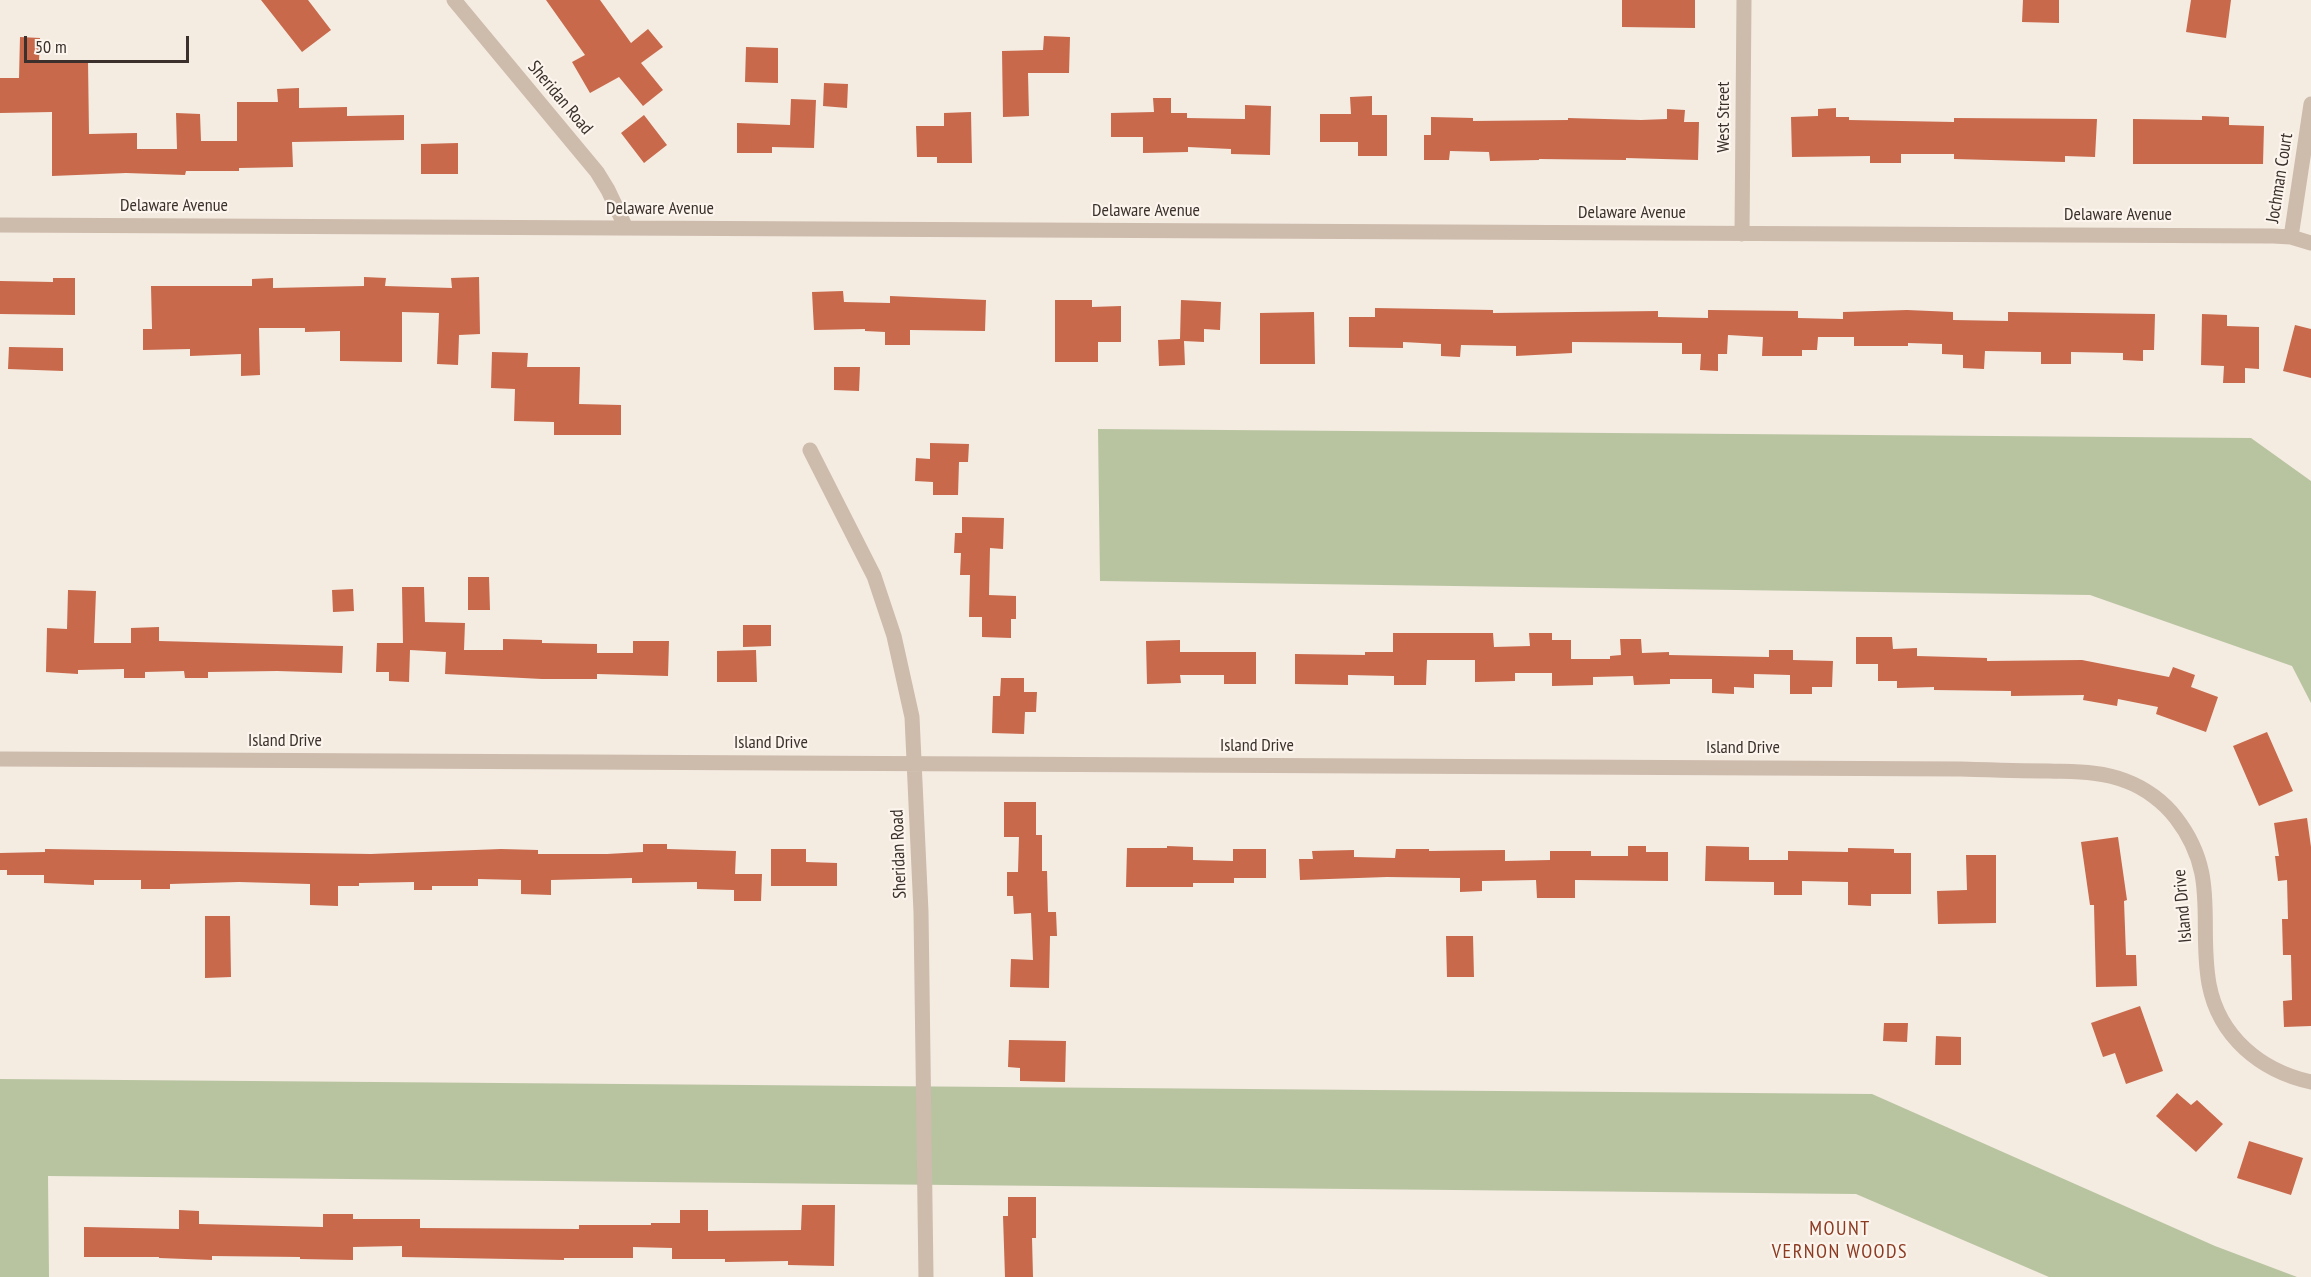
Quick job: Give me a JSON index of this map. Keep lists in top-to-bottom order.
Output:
{
  "streets": {
    "street": [
      "Sheridan Road",
      "West Street",
      "Jochman Court",
      "Delaware Avenue",
      "Island Drive"
    ]
  },
  "crossings": [
    ["Sheridan Road", "Delaware Avenue"],
    ["Sheridan Road", "Island Drive"],
    ["West Street", "Delaware Avenue"],
    ["Jochman Court", "Delaware Avenue"]
  ],
  "districts": ["MOUNT VERNON WOODS"],
  "scale_bar": "50 m"
}
